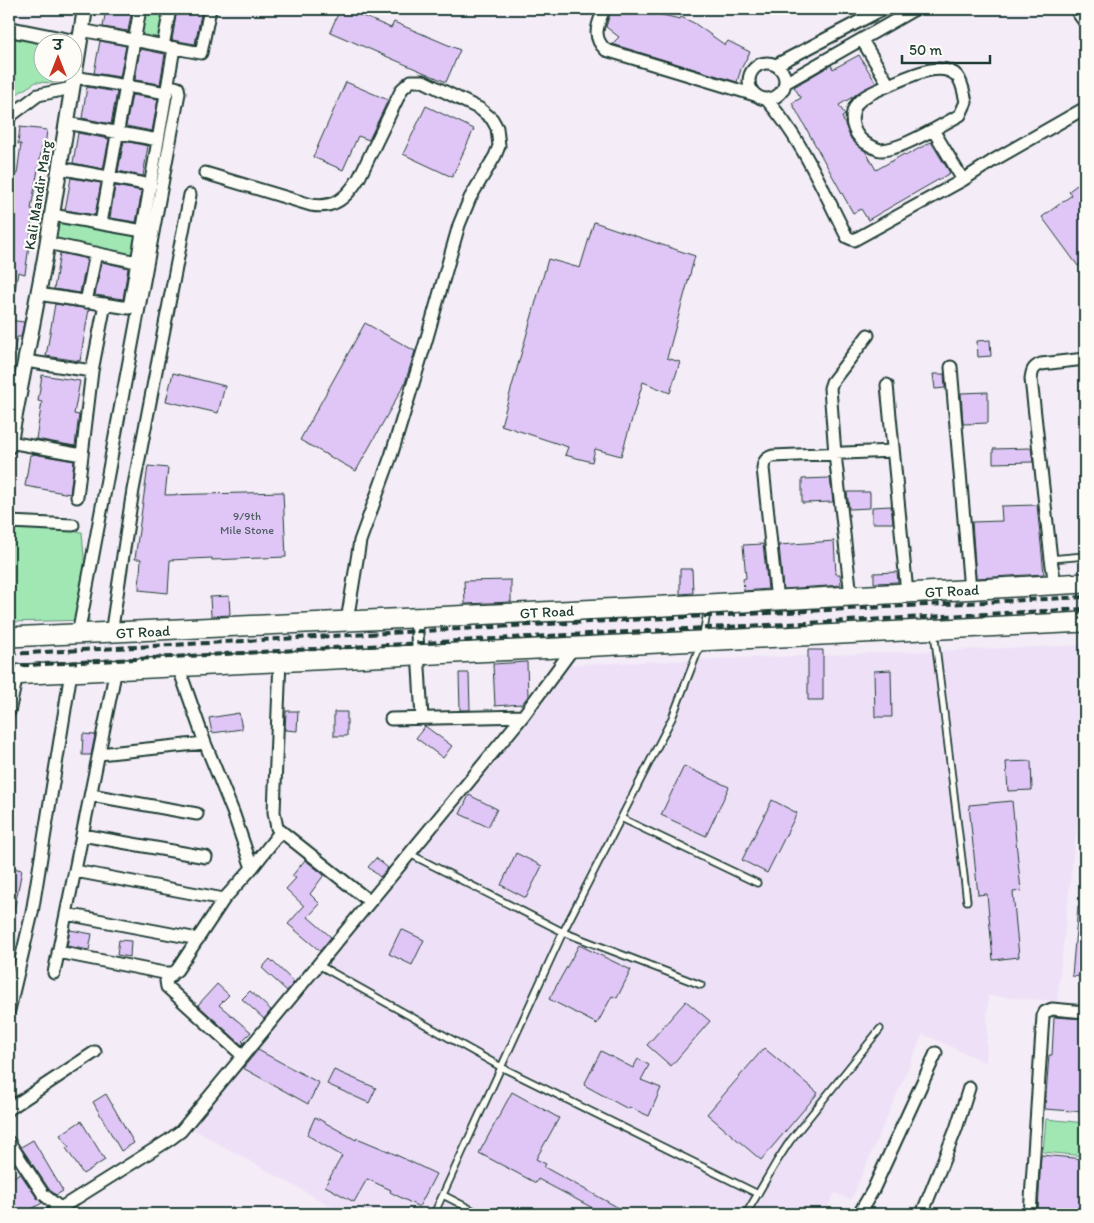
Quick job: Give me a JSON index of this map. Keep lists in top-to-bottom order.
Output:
{
  "streets": {
    "highway": ["GT Road"],
    "street": ["Kali Mandir Marg"]
  },
  "house_numbers": ["9/9th Mile Stone"],
  "scale_bar": "50 m",
  "north": "top"
}
